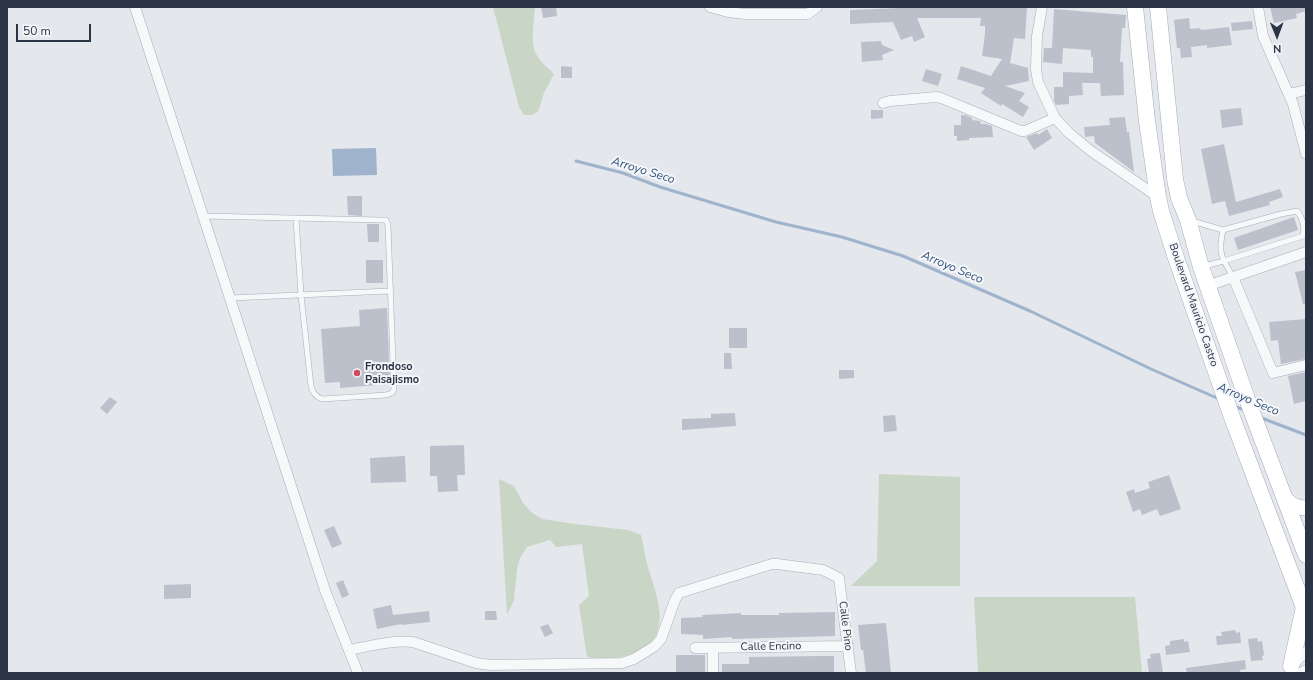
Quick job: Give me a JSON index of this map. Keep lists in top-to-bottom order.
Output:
{
  "streets": {
    "main road": ["Boulevard Mauricio Castro"],
    "street": ["Calle Pino", "Calle Encino"]
  },
  "crossings": [
    ["Calle Pino", "Calle Encino"]
  ],
  "water": ["Arroyo Seco"],
  "places": ["Frondoso Paisajismo"],
  "scale_bar": "50 m",
  "north": "bottom"
}
